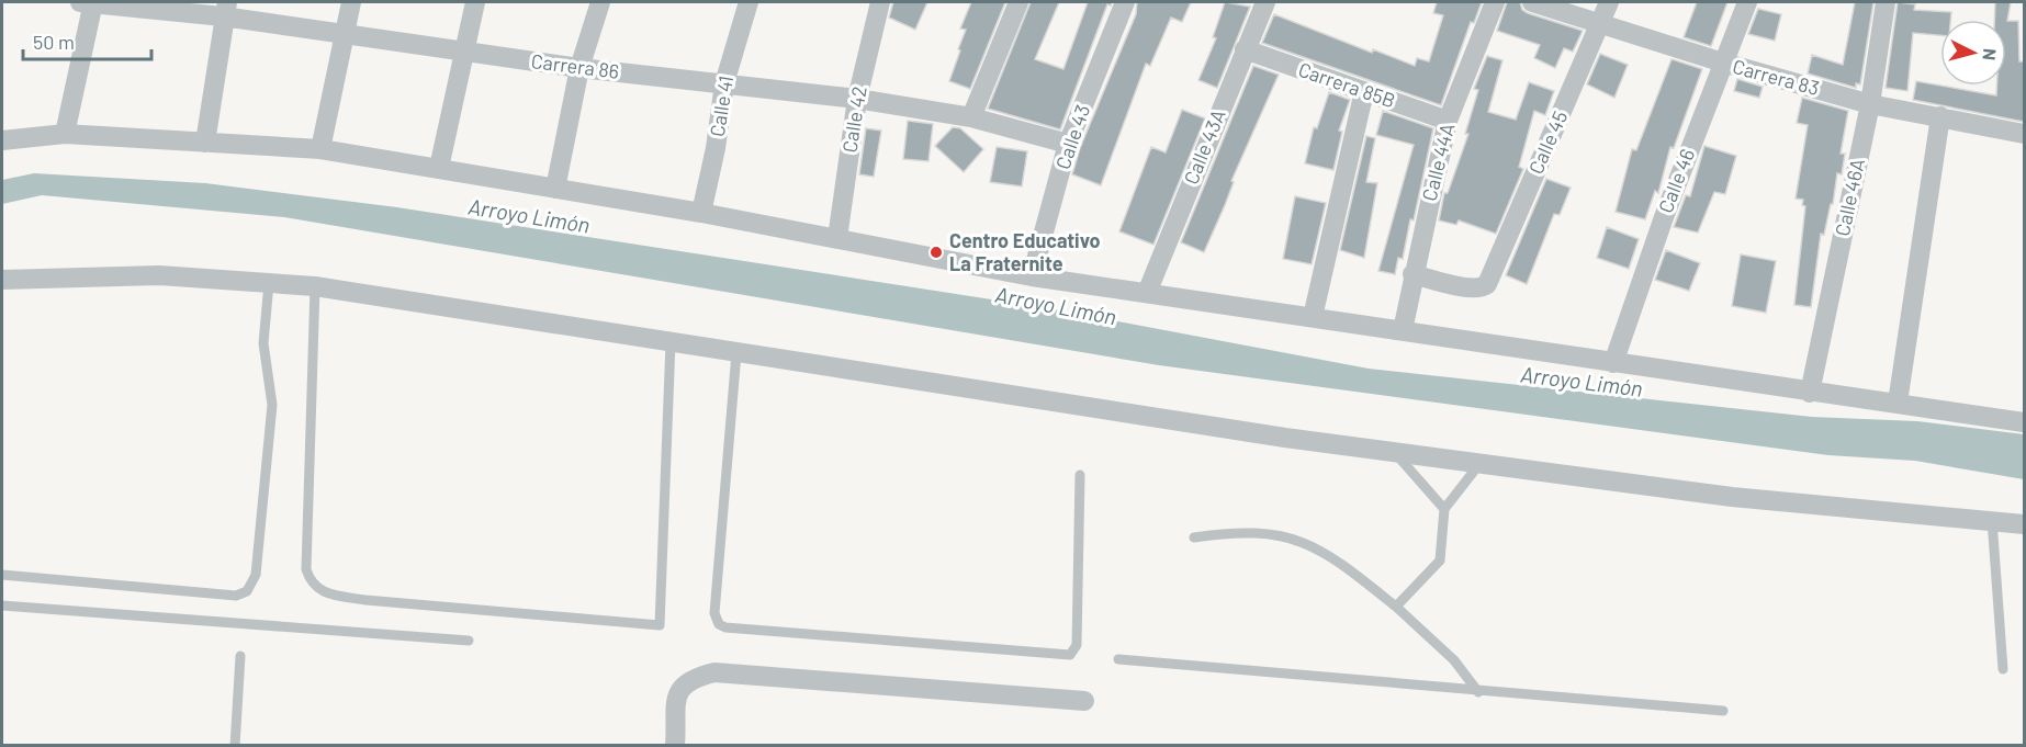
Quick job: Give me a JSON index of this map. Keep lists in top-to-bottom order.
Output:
{
  "streets": {
    "street": [
      "Carrera 86",
      "Carrera 83",
      "Carrera 85B",
      "Calle 41",
      "Calle 42",
      "Calle 43",
      "Calle 45",
      "Calle 43A",
      "Calle 44A",
      "Calle 46",
      "Calle 46A"
    ]
  },
  "crossings": [
    ["Carrera 86", "Calle 41"],
    ["Carrera 86", "Calle 42"],
    ["Carrera 86", "Calle 43"],
    ["Carrera 83", "Calle 45"],
    ["Carrera 83", "Calle 46"],
    ["Carrera 83", "Calle 46A"],
    ["Carrera 85B", "Calle 43A"],
    ["Carrera 85B", "Calle 44A"],
    ["Calle 45", "Calle 44A"]
  ],
  "water": ["Arroyo Limón"],
  "places": ["Centro Educativo La Fraternite"],
  "scale_bar": "50 m",
  "north": "right"
}
